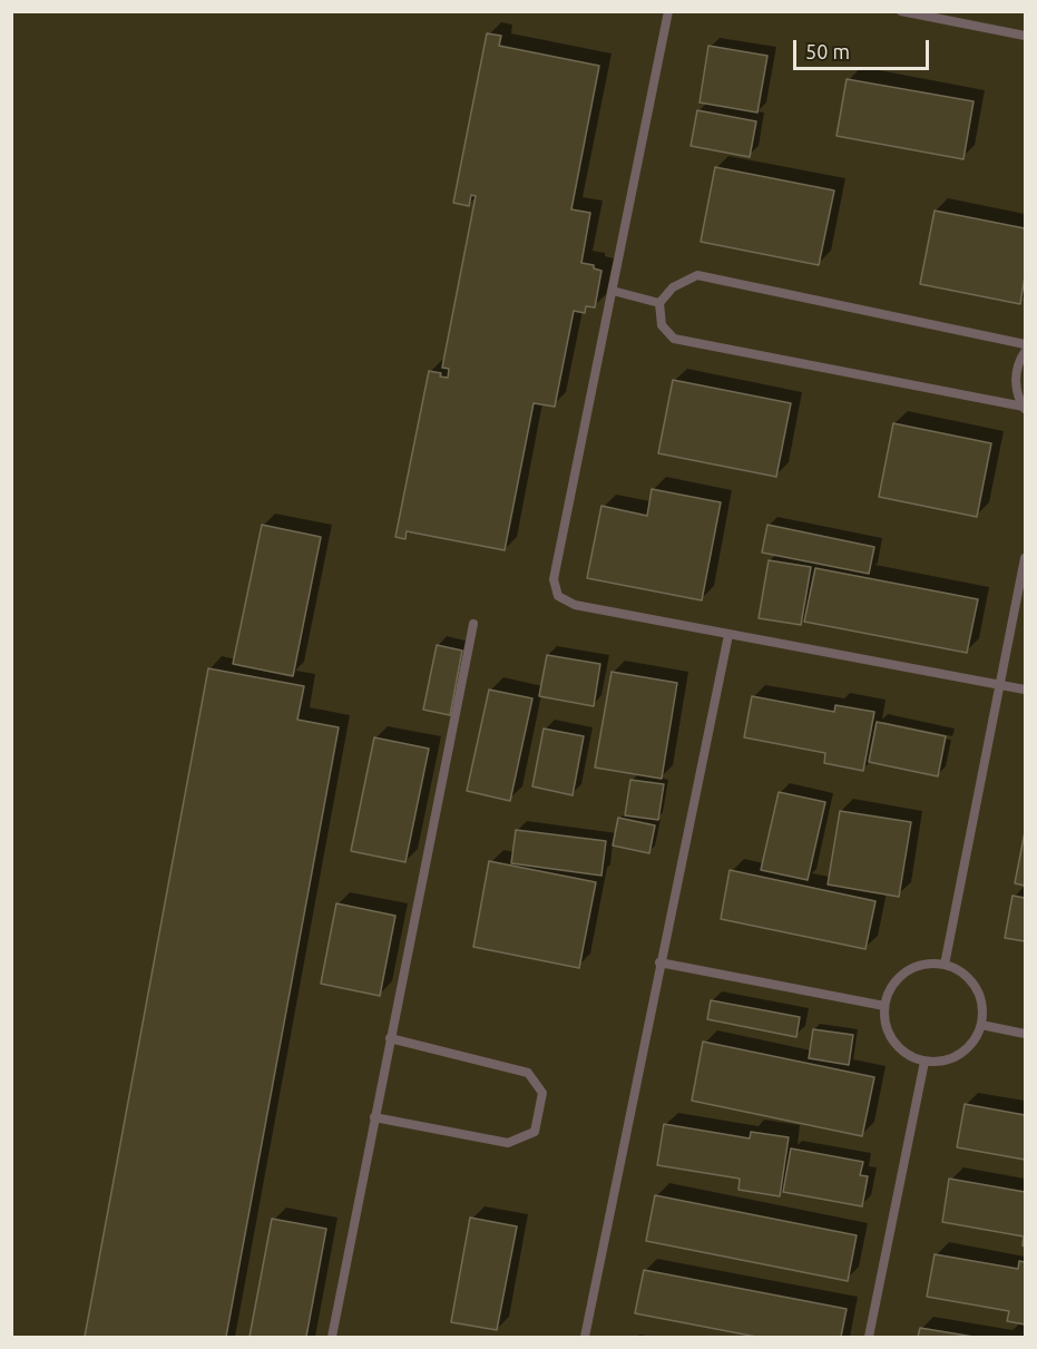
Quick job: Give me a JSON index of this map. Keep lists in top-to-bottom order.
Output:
{
  "scale_bar": "50 m"
}
